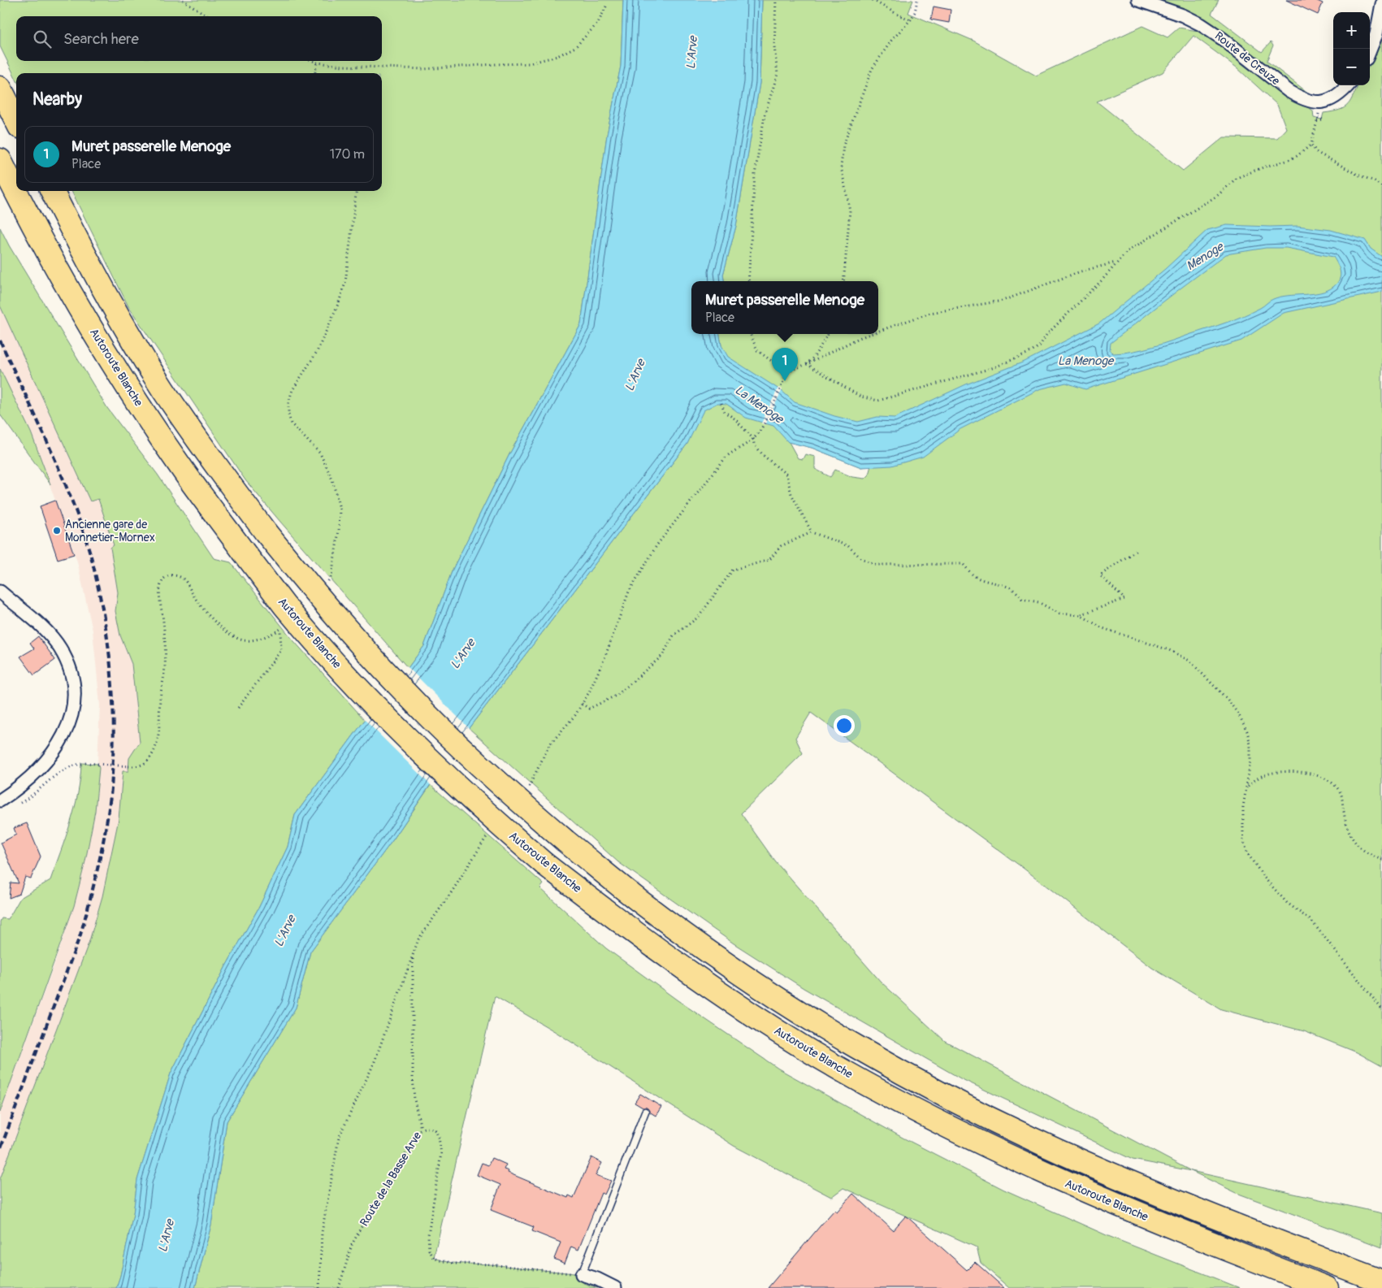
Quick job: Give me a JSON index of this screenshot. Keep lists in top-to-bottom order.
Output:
{
  "streets": {
    "highway": ["Autoroute Blanche"],
    "street": ["Route de Creuze"],
    "path": ["Route de la Basse Arve"]
  },
  "water": ["L'Arve", "Menoge", "La Menoge"],
  "places": ["Ancienne gare de Monnetier-Mornex"],
  "page": {
    "map_buttons": ["+", "−"],
    "search": "Search here",
    "heading": "Nearby",
    "list": [
      {
        "mark": "1",
        "name": "Muret passerelle Menoge",
        "note": "Place",
        "value": "170 m"
      }
    ],
    "popup": ["Muret passerelle Menoge", "Place"],
    "pins": "1"
  }
}
